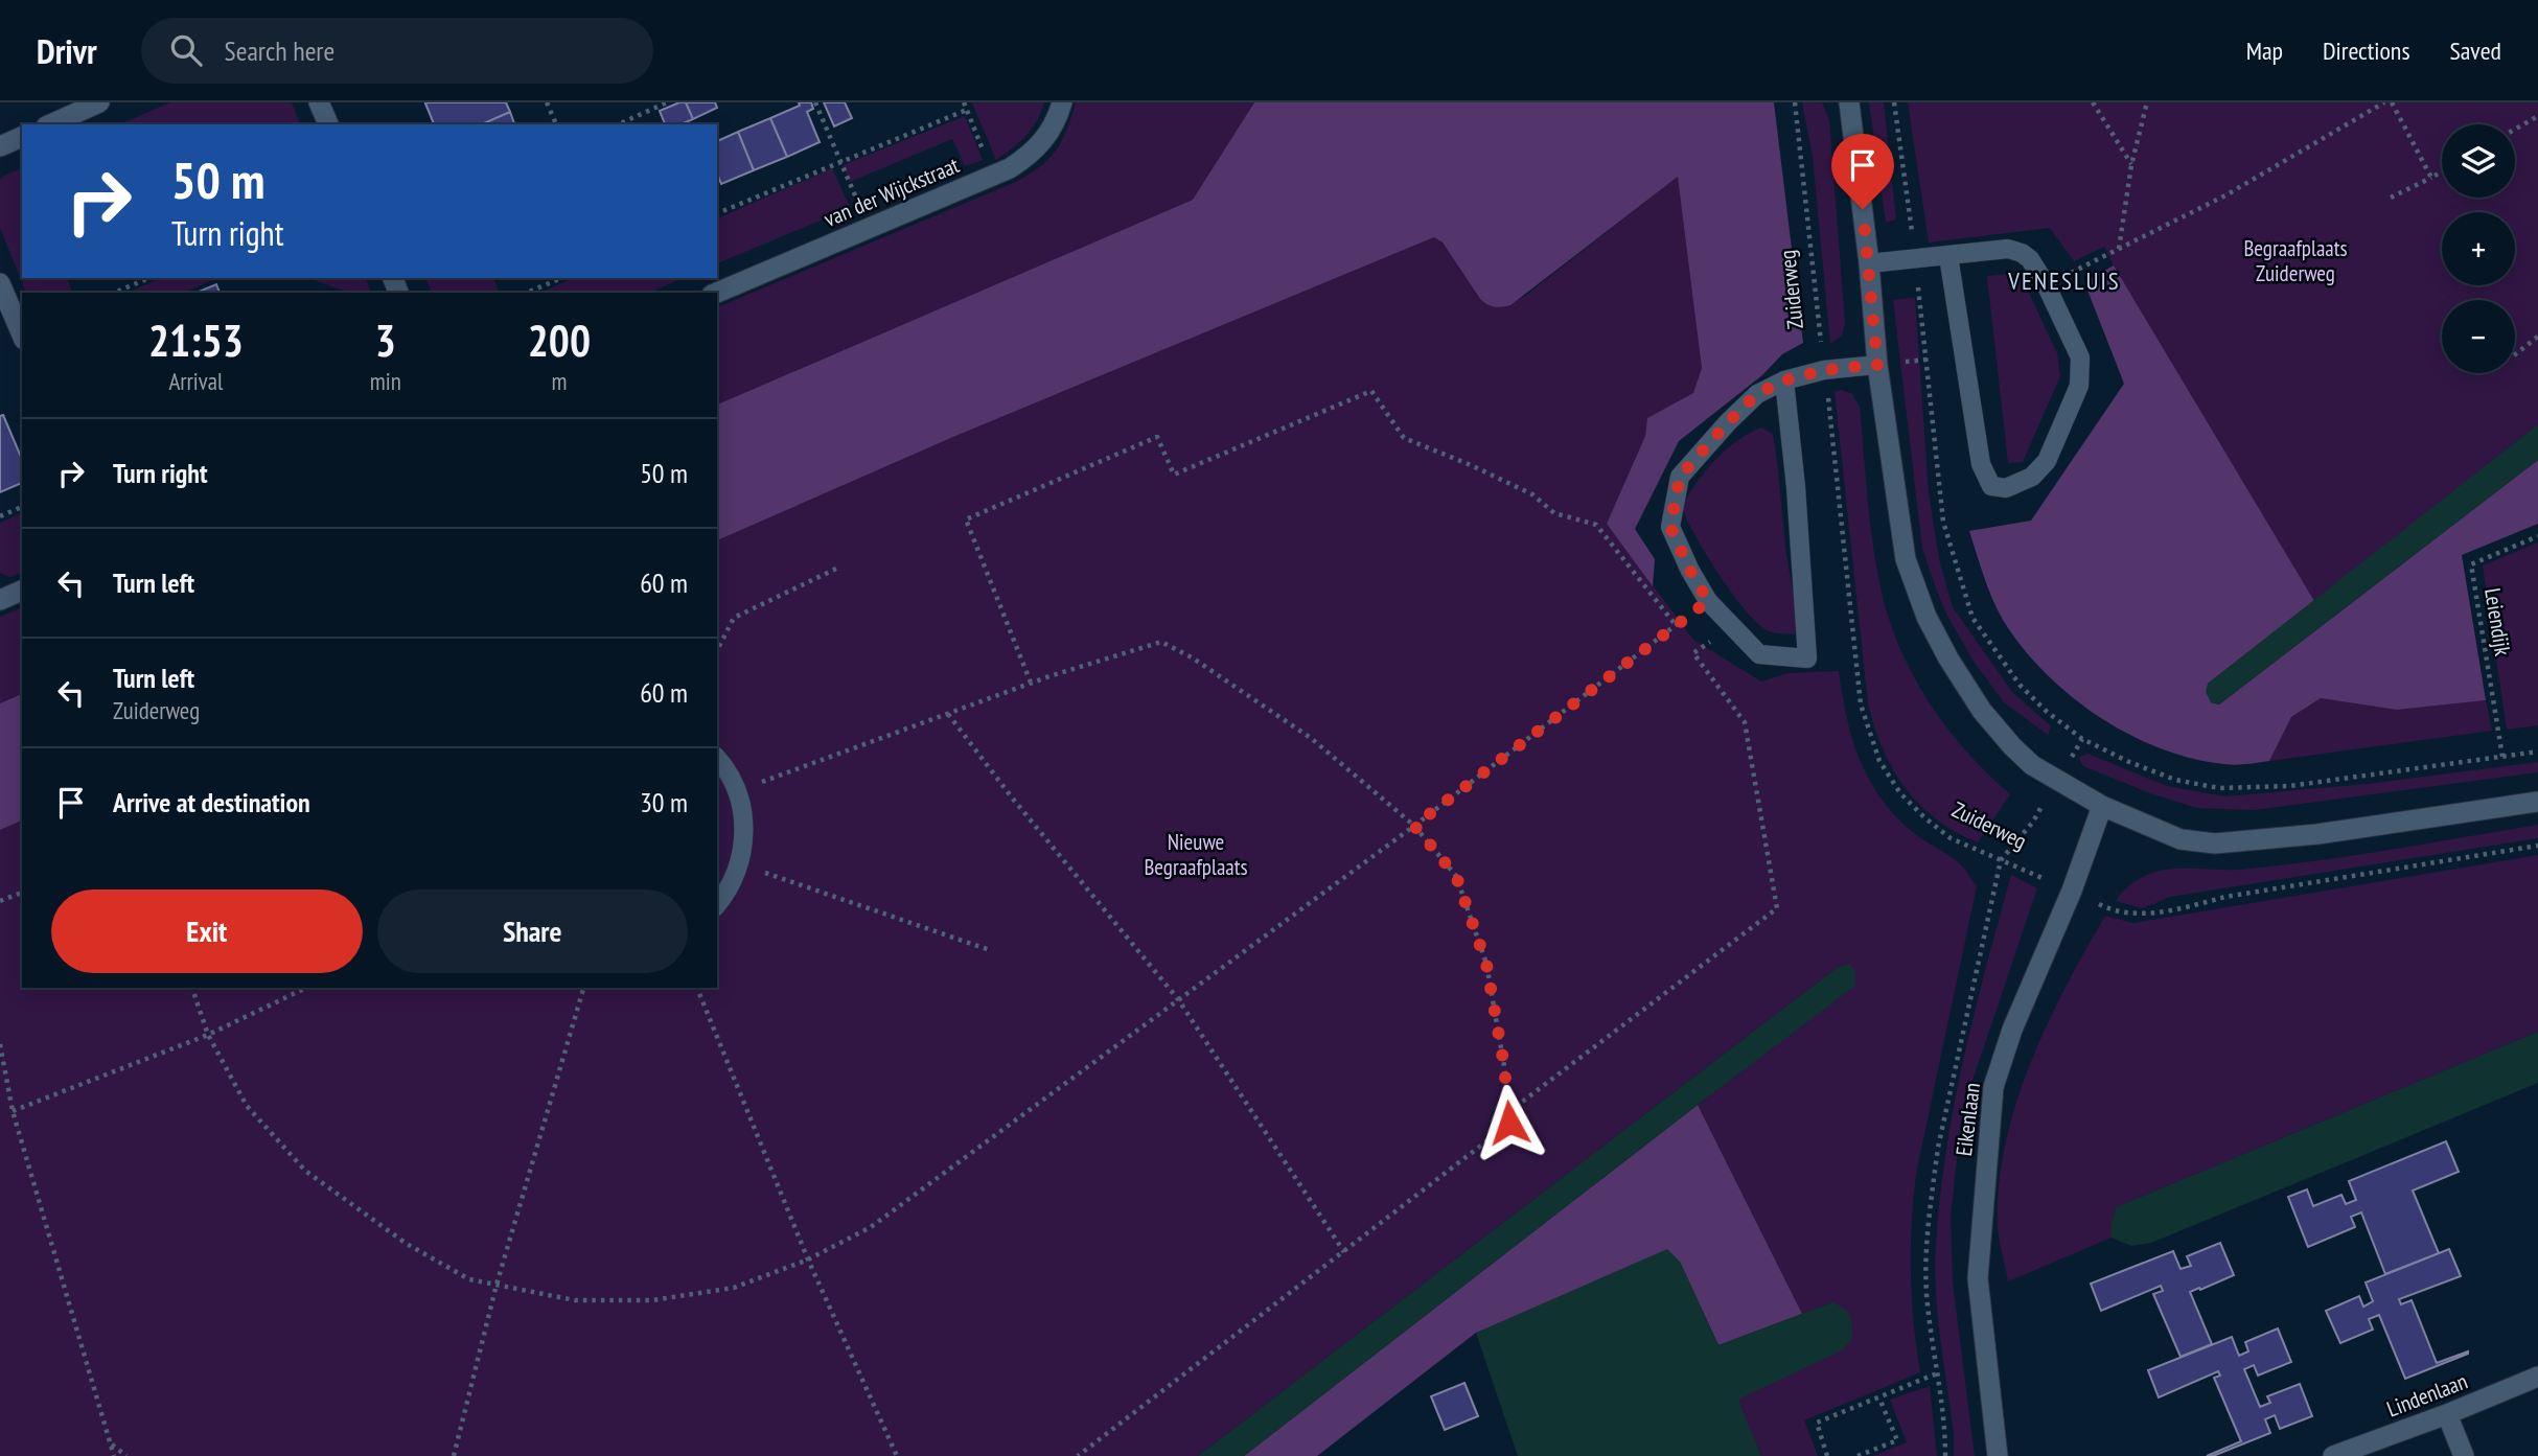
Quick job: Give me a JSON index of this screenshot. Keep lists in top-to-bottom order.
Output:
{
  "streets": {
    "street": ["van der Wijckstraat", "Eikenlaan", "Lindenlaan"],
    "path": ["Zuiderweg", "Leiendijk"]
  },
  "crossings": [
    ["Zuiderweg", "Eikenlaan"]
  ],
  "districts": ["VENESLUIS"],
  "parks": ["Begraafplaats Zuiderweg", "Nieuwe Begraafplaats"],
  "page": {
    "header": "Drivr",
    "search": "Search here",
    "nav": ["Map", "Directions", "Saved"],
    "map_buttons": ["+", "−"],
    "turn": ["50 m", "Turn right"],
    "eta": [
      "21:53",
      "Arrival",
      "3",
      "min",
      "200",
      "m"
    ],
    "list": [
      {
        "name": "Turn right",
        "value": "50 m"
      },
      {
        "name": "Turn left",
        "value": "60 m"
      },
      {
        "name": "Turn left",
        "note": "Zuiderweg",
        "value": "60 m"
      },
      {
        "name": "Arrive at destination",
        "value": "30 m"
      }
    ],
    "buttons": ["Exit", "Share"]
  }
}
